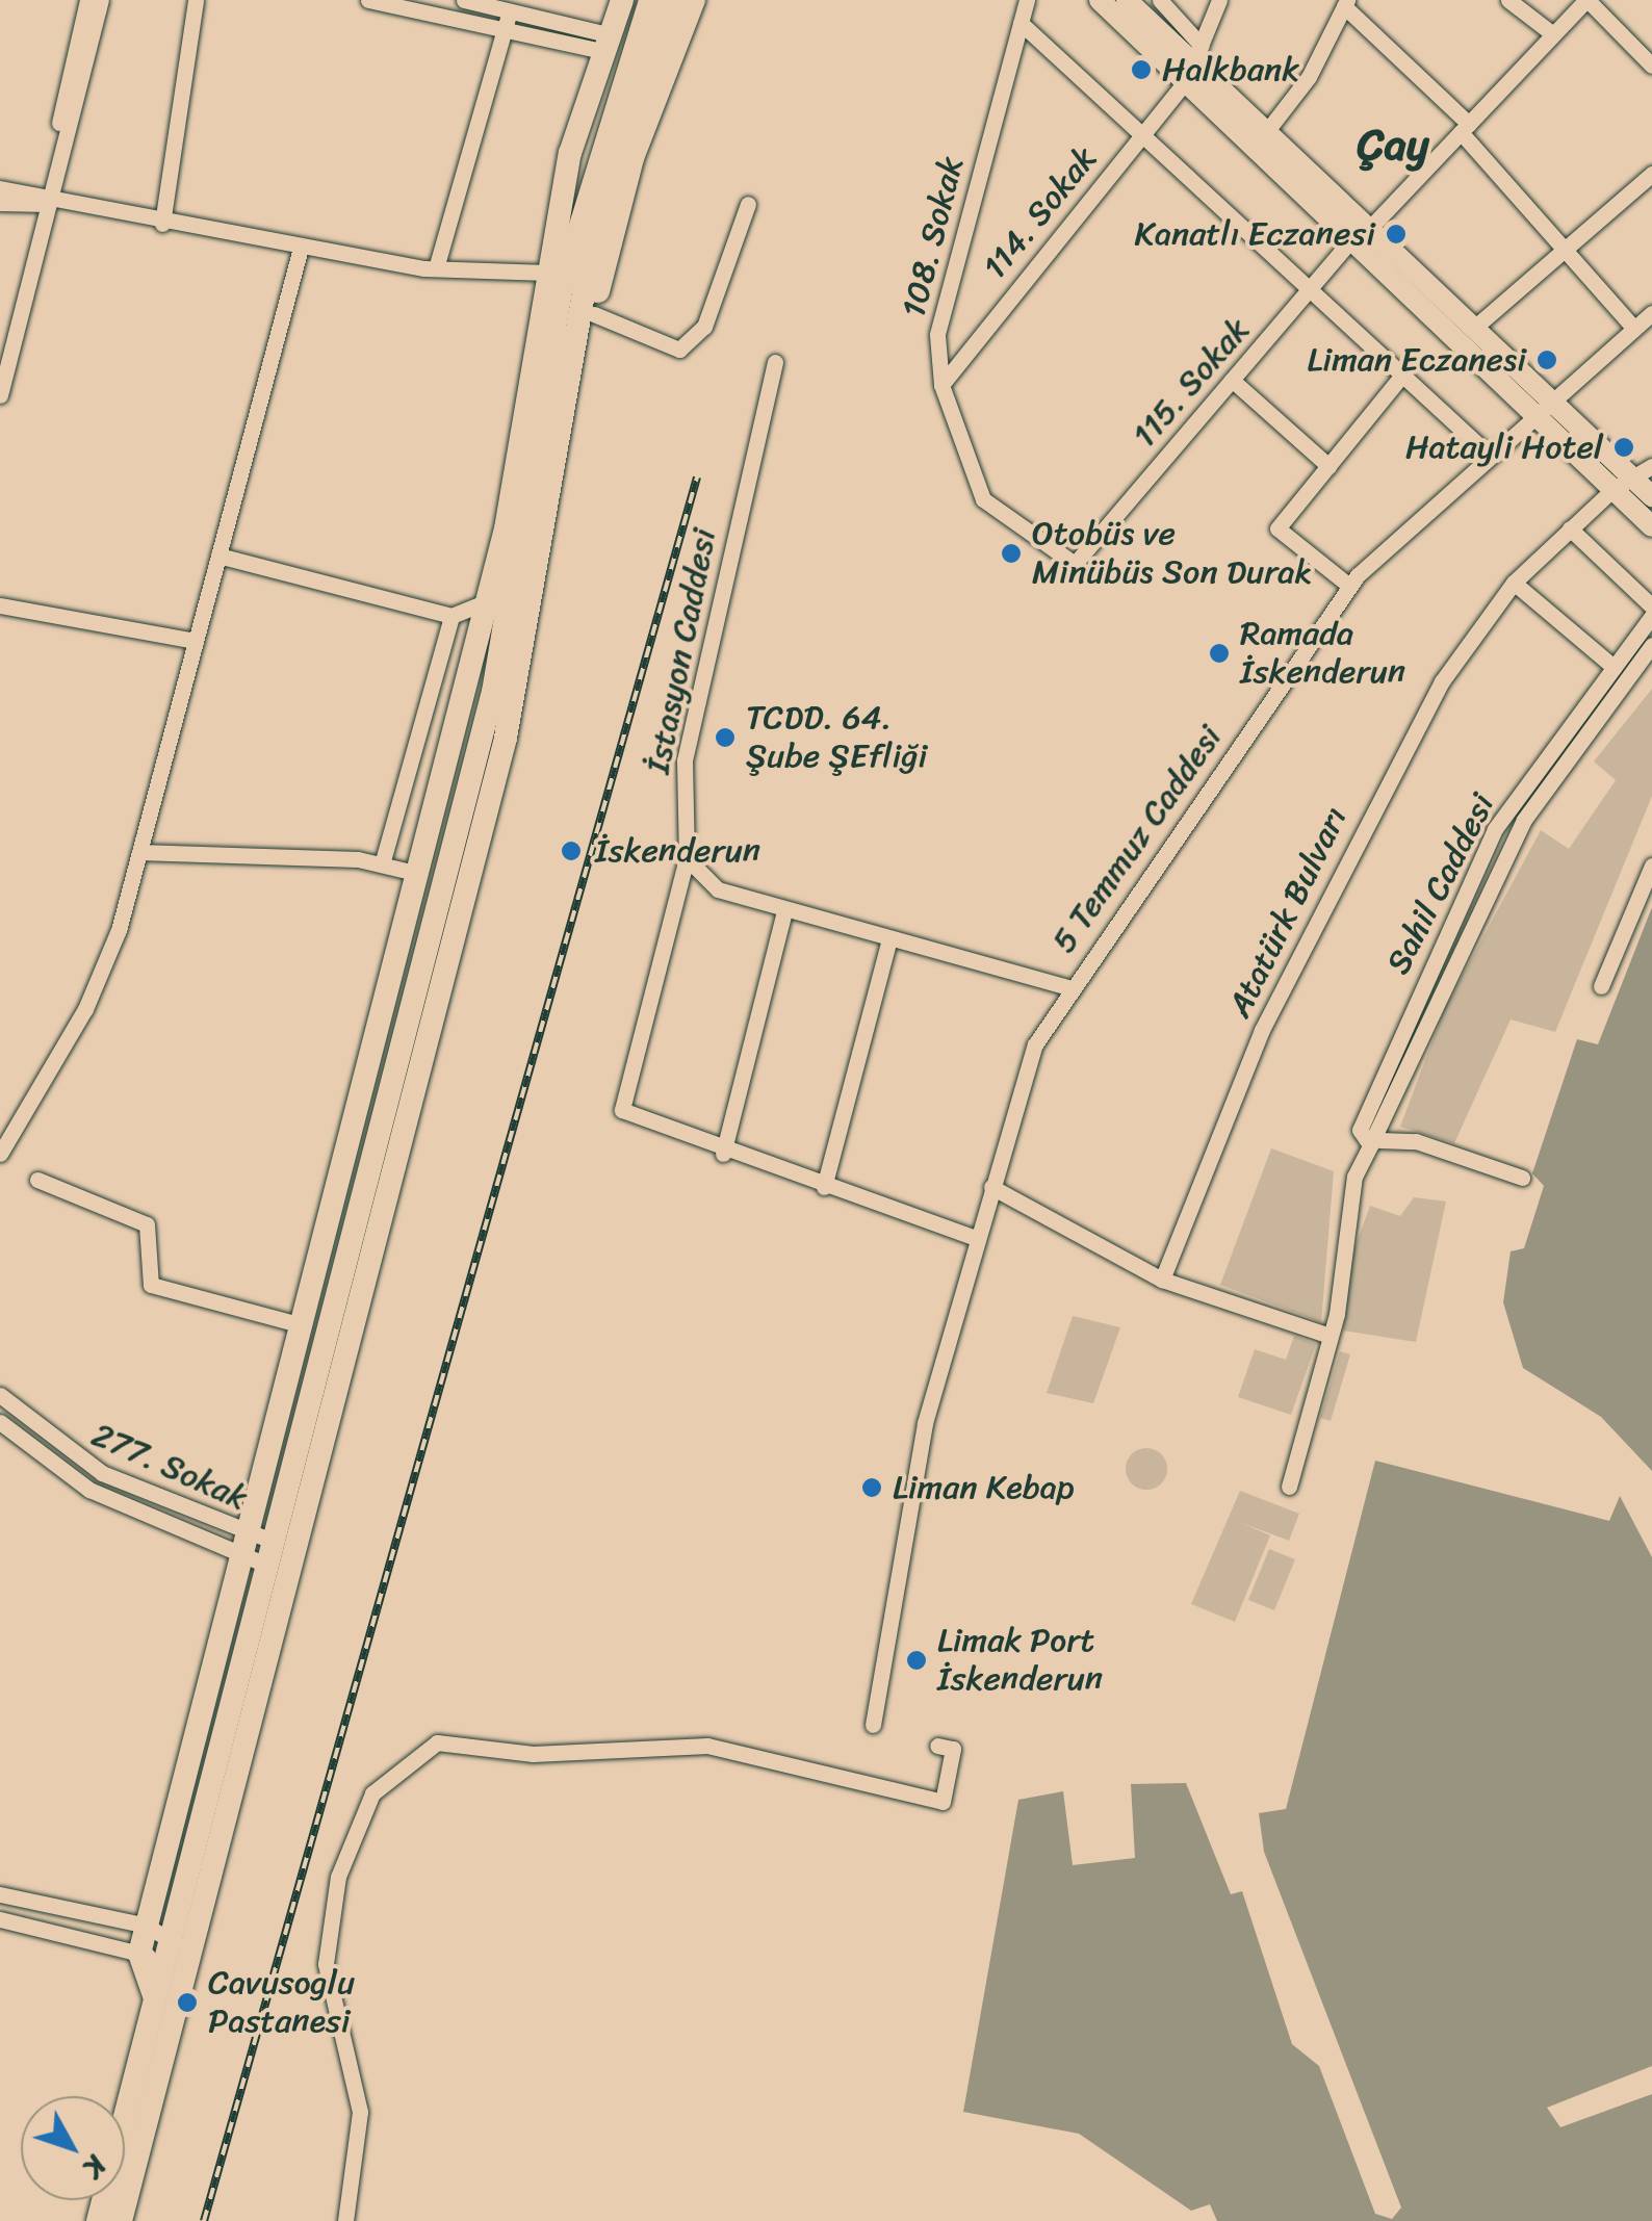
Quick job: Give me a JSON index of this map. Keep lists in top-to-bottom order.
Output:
{
  "streets": {
    "street": [
      "114. Sokak",
      "108. Sokak",
      "115. Sokak",
      "İstasyon Caddesi",
      "5 Temmuz Caddesi",
      "Sahil Caddesi",
      "Atatürk Bulvarı",
      "277. Sokak"
    ]
  },
  "crossings": [
    ["114. Sokak", "108. Sokak"],
    ["108. Sokak", "115. Sokak"]
  ],
  "districts": ["Çay"],
  "places": [
    "Halkbank",
    "Kanatlı Eczanesi",
    "Liman Eczanesi",
    "Hatayli Hotel",
    "Otobüs ve Minübüs Son Durak",
    "Ramada İskenderun",
    "TCDD. 64. Şube ŞEfliği",
    "İskenderun",
    "Liman Kebap",
    "Limak Port İskenderun",
    "Cavusoglu Pastanesi"
  ],
  "north": "bottom right"
}
